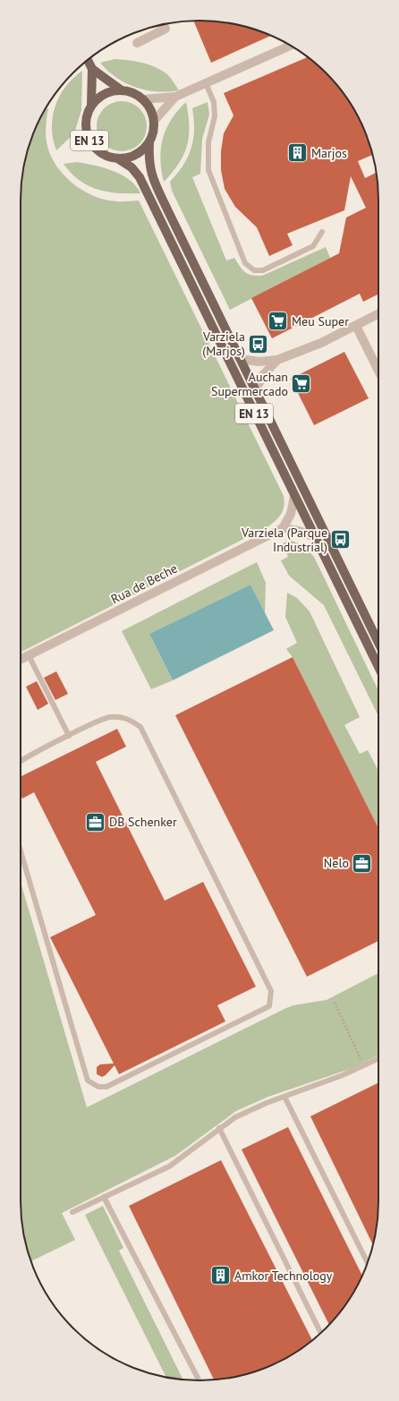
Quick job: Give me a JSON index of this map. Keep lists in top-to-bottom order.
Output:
{
  "streets": {
    "main road": ["EN 13"],
    "street": ["Rua de Beche"]
  },
  "places": {
    "building": ["Marjos", "Amkor Technology"],
    "supermarket": ["Meu Super", "Auchan Supermercado"],
    "bus stop": ["Varziela (Marjos)", "Varziela (Parque Industrial)"],
    "office": ["DB Schenker", "Nelo"]
  }
}
